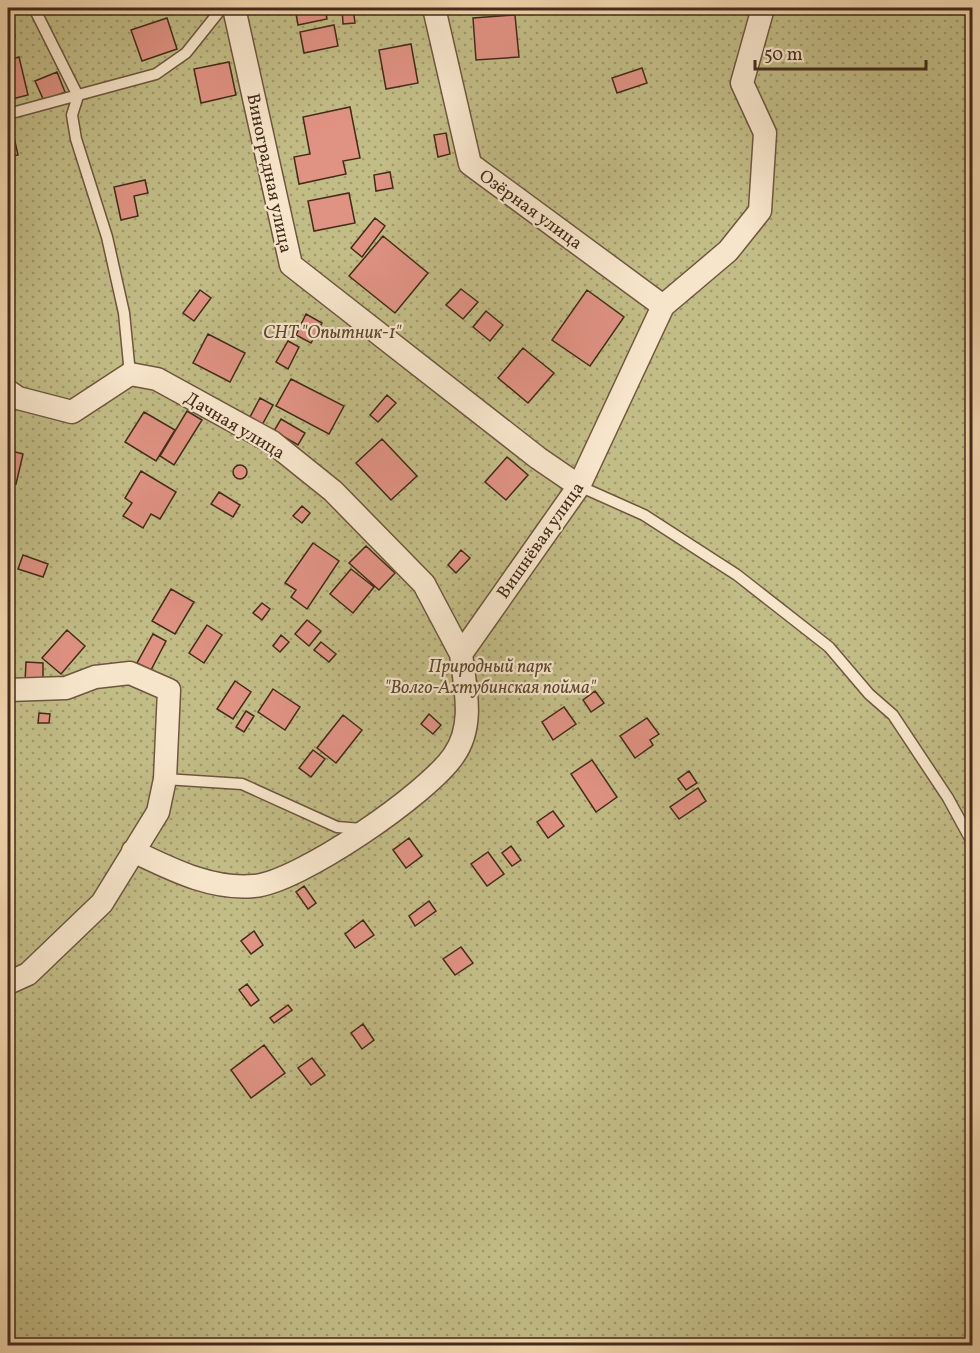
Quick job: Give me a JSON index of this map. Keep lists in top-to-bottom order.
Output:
{
  "streets": {
    "street": [
      "Виноградная улица",
      "Озёрная улица",
      "Дачная улица",
      "Вишнёвая улица"
    ]
  },
  "crossings": [
    ["Виноградная улица", "Вишнёвая улица"],
    ["Озёрная улица", "Вишнёвая улица"],
    ["Дачная улица", "Вишнёвая улица"]
  ],
  "parks": ["СНТ \"Опытник-1\"", "Природный парк \"Волго-Ахтубинская пойма\""],
  "scale_bar": "50 m"
}
